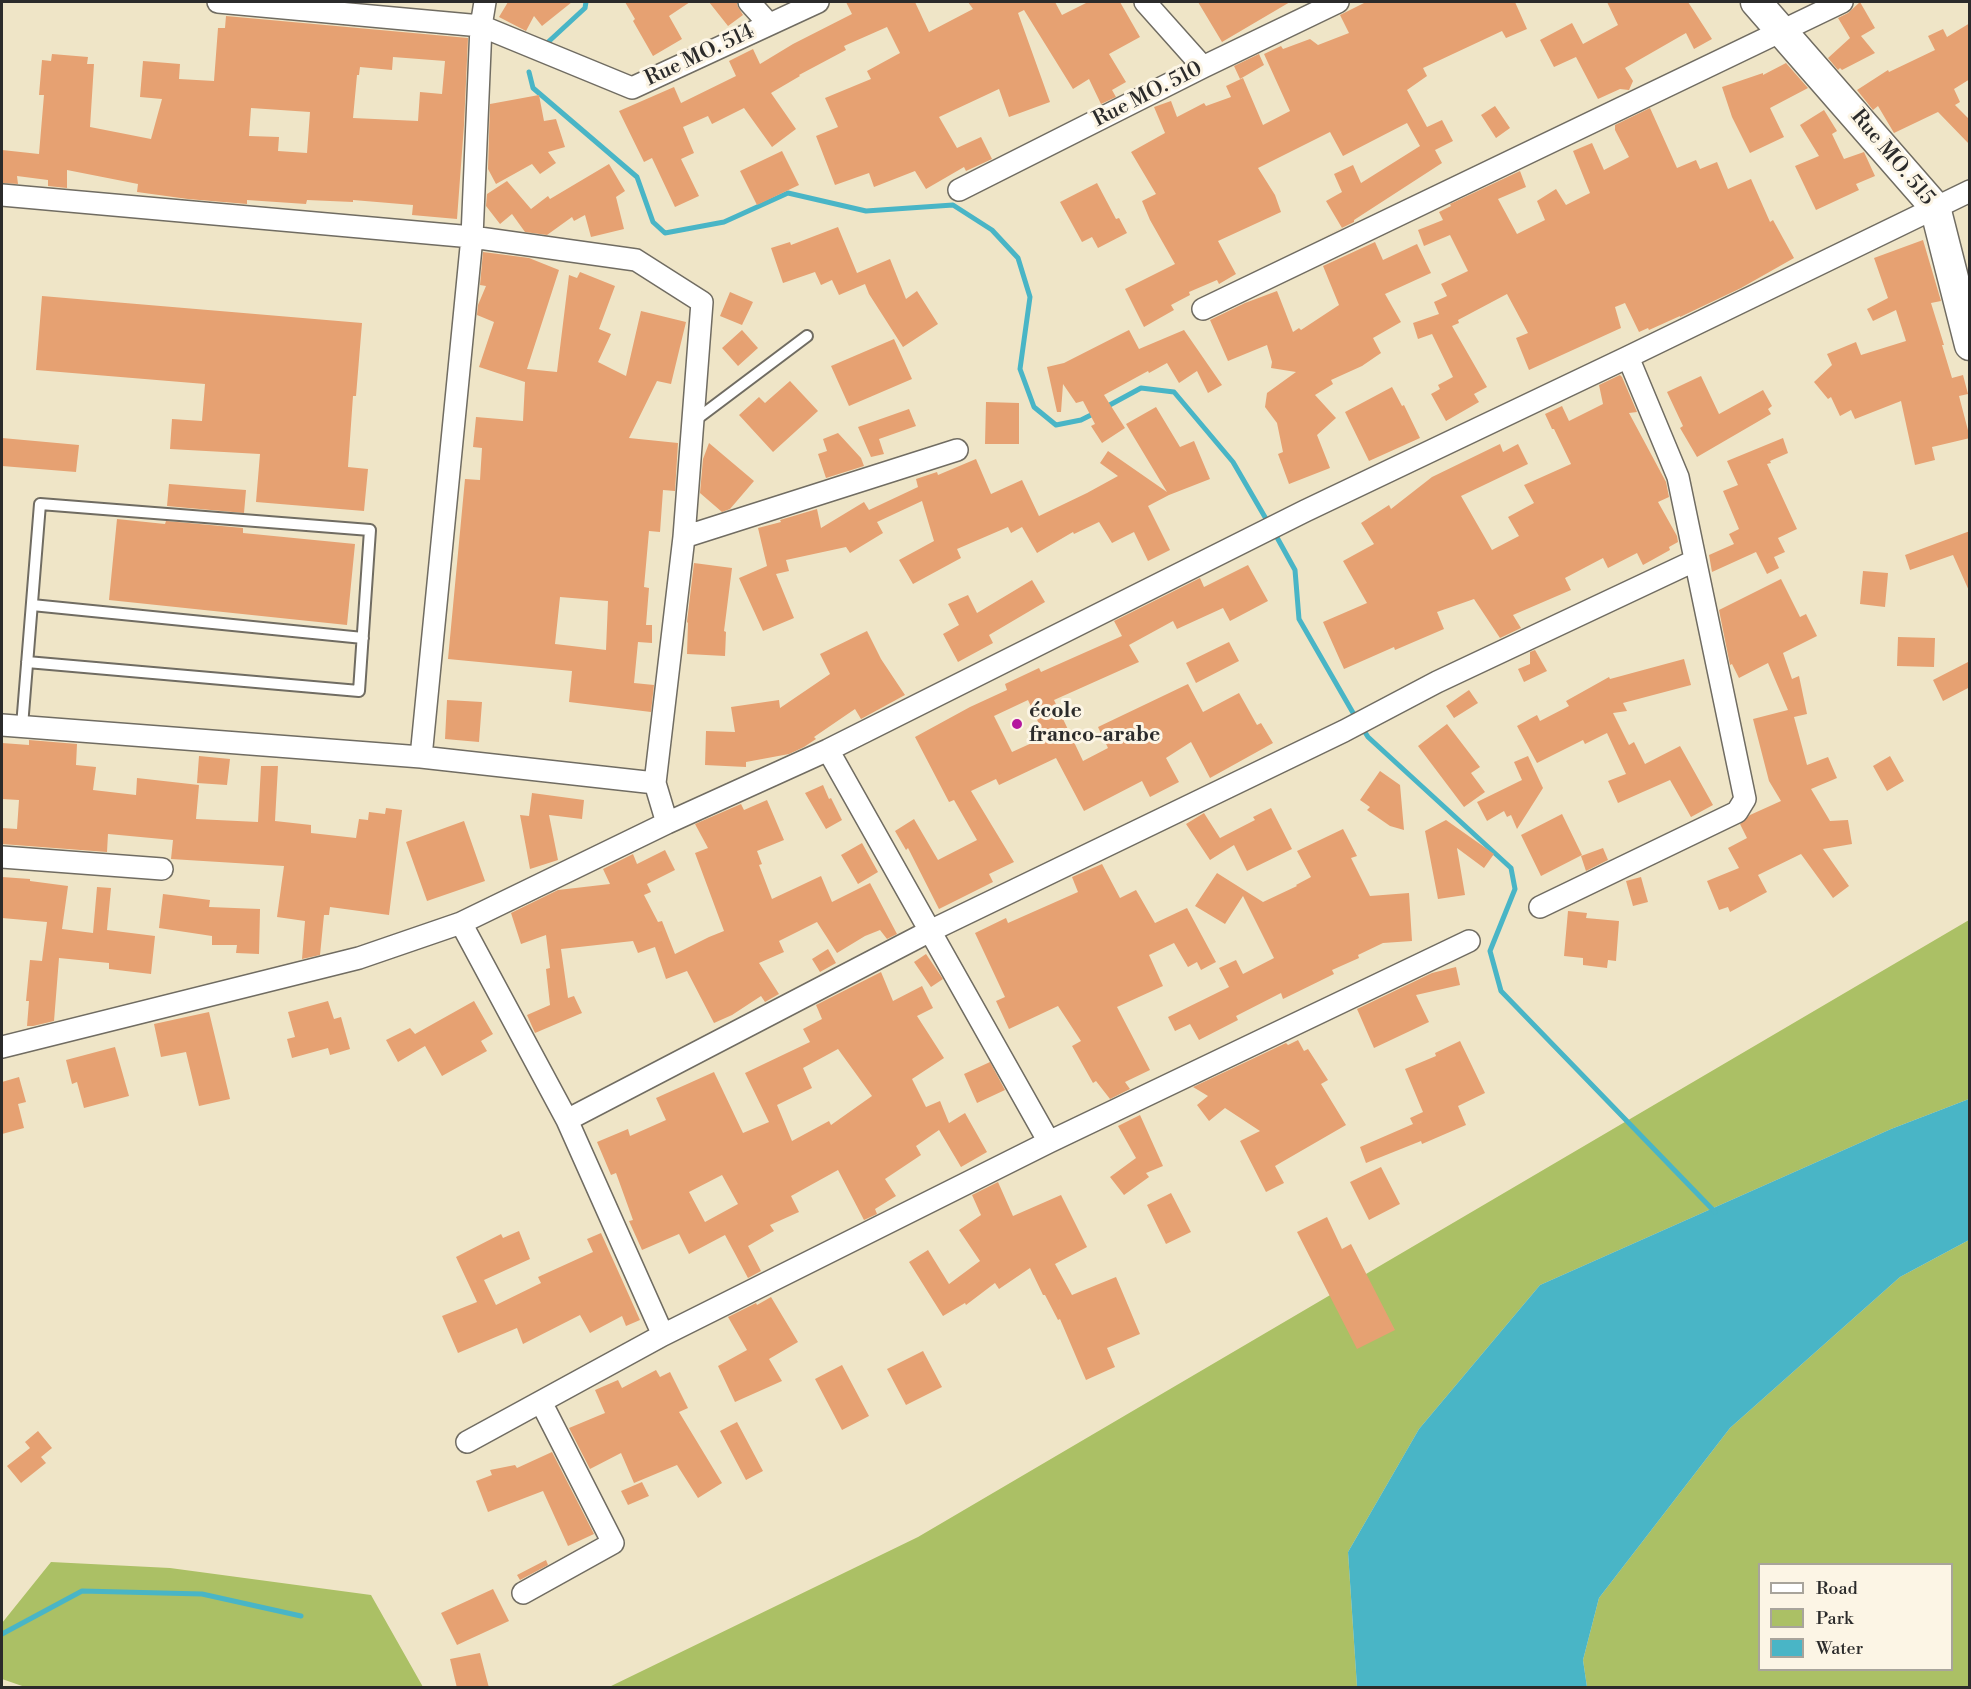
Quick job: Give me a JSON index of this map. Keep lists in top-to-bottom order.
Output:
{
  "streets": {
    "street": ["Rue MO. 514", "Rue MO. 510", "Rue MO. 515"]
  },
  "places": ["école franco-arabe"],
  "legend": ["Road", "Park", "Water"]
}
